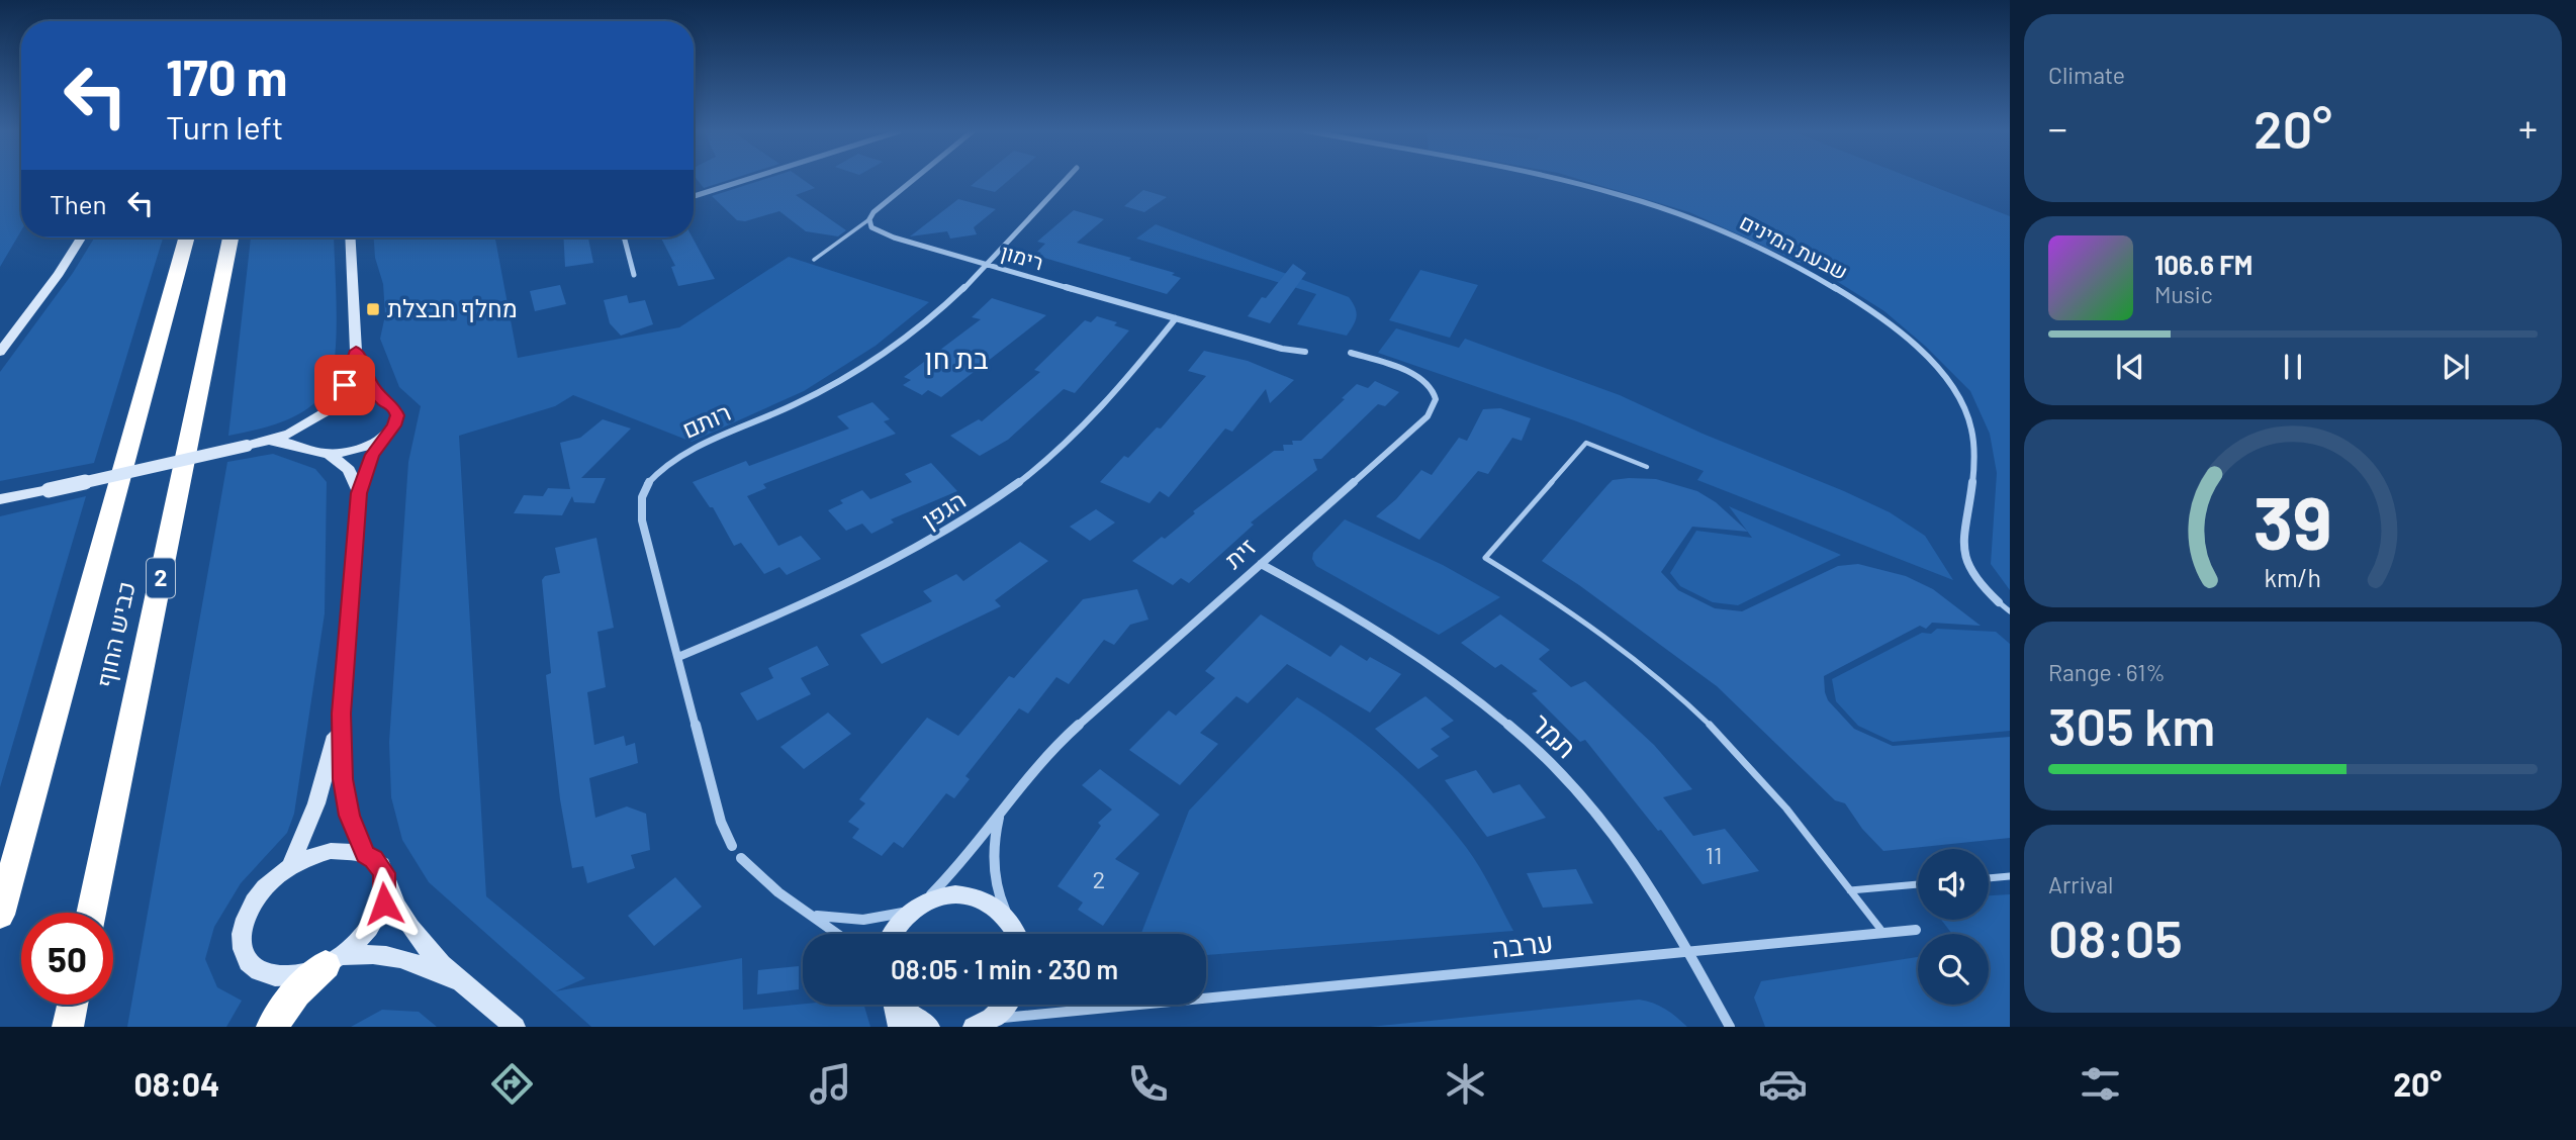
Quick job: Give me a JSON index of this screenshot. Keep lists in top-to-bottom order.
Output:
{
  "streets": {
    "highway": ["2", "כביש החוף"],
    "street": [
      "שבעת המינים",
      "רימון",
      "רותם",
      "הגפן",
      "זית",
      "תמר",
      "ערבה"
    ]
  },
  "crossings": [
    ["רימון", "רותם"],
    ["רימון", "הגפן"],
    ["רותם", "הגפן"],
    ["זית", "תמר"],
    ["תמר", "ערבה"]
  ],
  "districts": ["בת חן"],
  "places": {
    "transit": ["מחלף חבצלת"]
  },
  "house_numbers": ["11", "2"],
  "page": {
    "tile": [
      "Climate",
      ["Range · 61%", "305 km"],
      ["Arrival", "08:05"]
    ],
    "turn": ["170 m", "Turn left"],
    "heat": ["−", "20°", "+"],
    "then": "Then",
    "song": ["106.6 FM", "Music"],
    "limit": "50",
    "trip": "08:05 · 1 min · 230 m",
    "tabs": ["08:04", "20°"],
    "gauge": ["39", "km/h"]
  }
}
